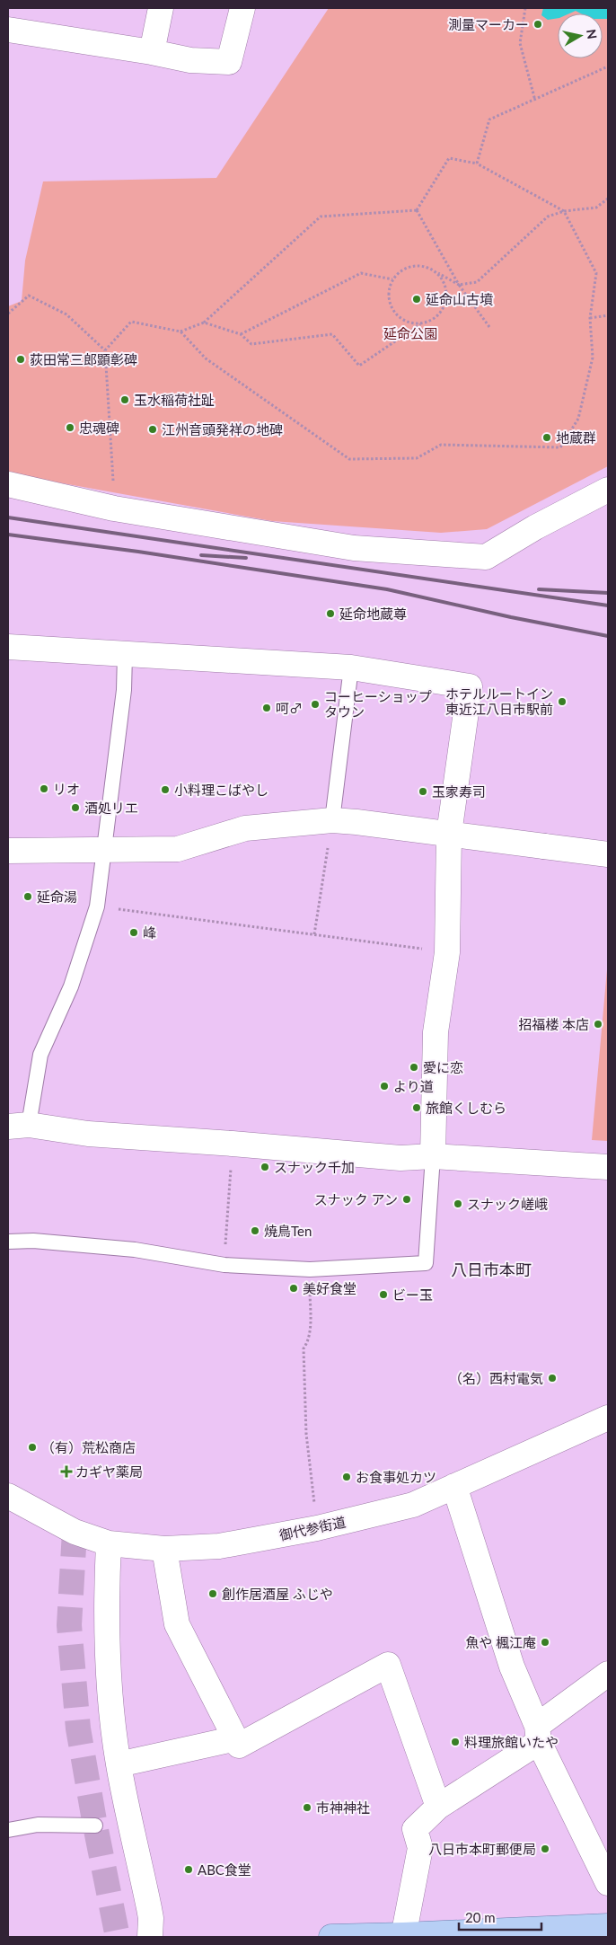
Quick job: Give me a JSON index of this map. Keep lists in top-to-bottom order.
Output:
{
  "streets": {
    "street": ["御代参街道"]
  },
  "districts": ["八日市本町"],
  "parks": ["延命公園"],
  "places": {
    "other": [
      "測量マーカー",
      "延命山古墳",
      "荻田常三郎顕彰碑",
      "玉水稲荷社趾",
      "忠魂碑",
      "江州音頭発祥の地碑",
      "地蔵群",
      "延命地蔵尊",
      "ホテルルートイン 東近江八日市駅前",
      "コーヒーショップ タウン",
      "呵♂",
      "リオ",
      "小料理こばやし",
      "玉家寿司",
      "酒処リエ",
      "延命湯",
      "峰",
      "招福楼 本店",
      "愛に恋",
      "より道",
      "旅館くしむら",
      "スナック千加",
      "スナック アン",
      "スナック嵯峨",
      "焼鳥Ten",
      "美好食堂",
      "ビー玉",
      "（名）西村電気",
      "（有）荒松商店",
      "お食事処カツ",
      "創作居酒屋 ふじや",
      "魚や 楓江庵",
      "料理旅館いたや",
      "市神神社",
      "八日市本町郵便局",
      "ABC食堂"
    ],
    "health": ["カギヤ薬局"]
  },
  "scale_bar": "20 m",
  "north": "right"
}
